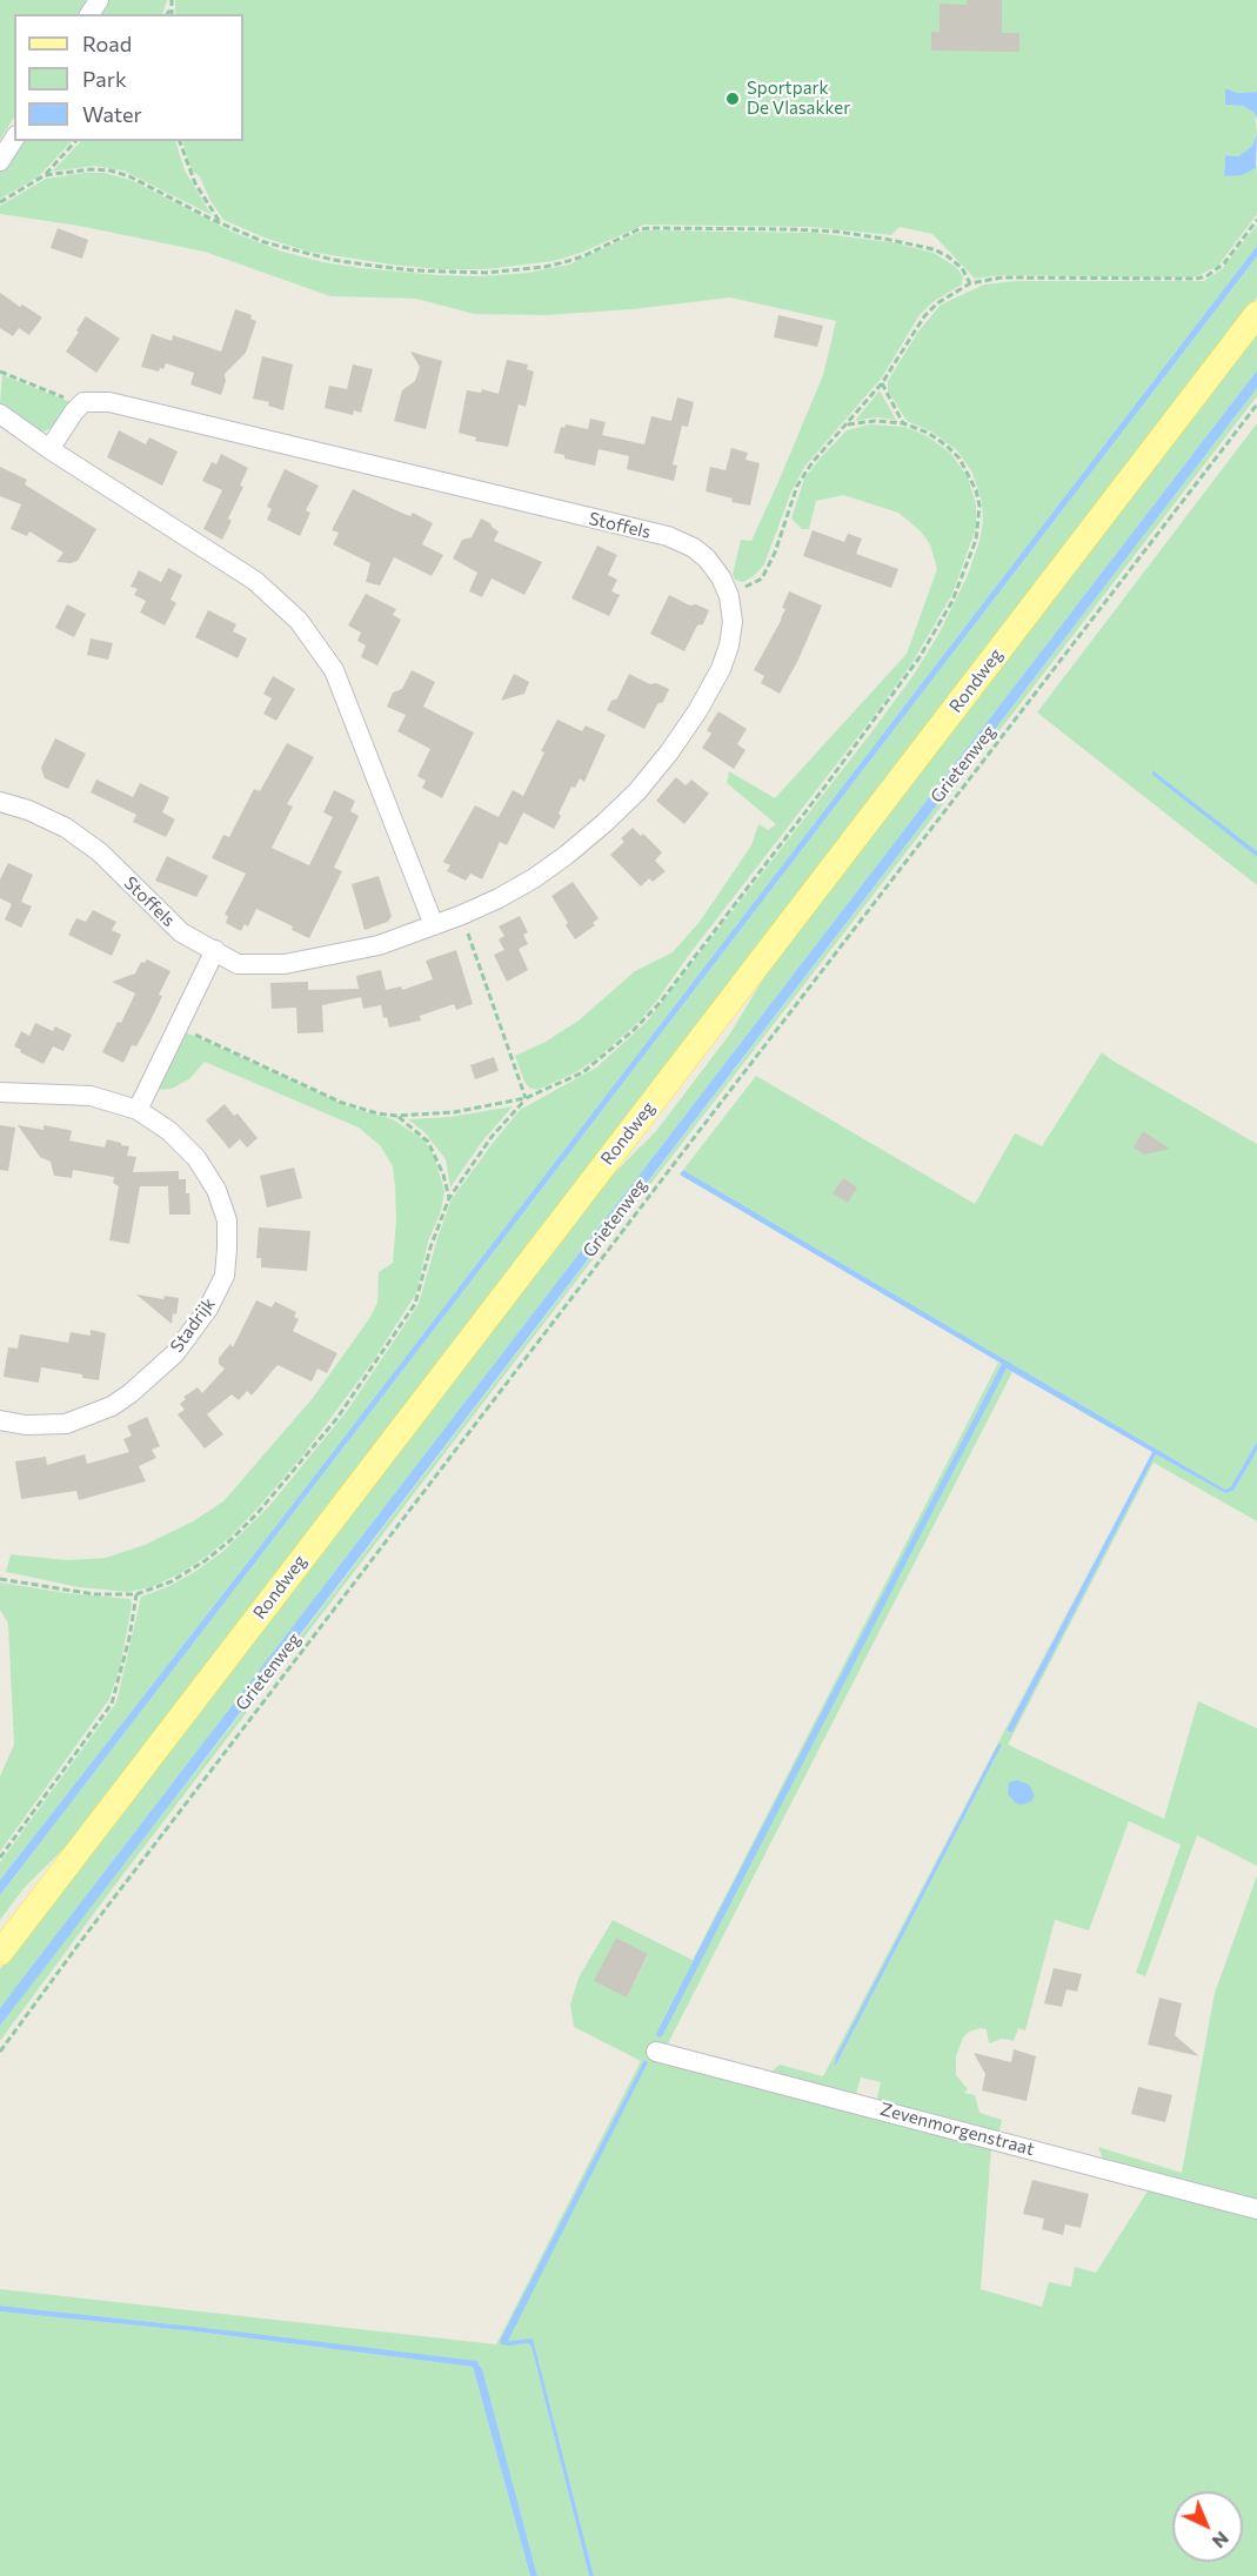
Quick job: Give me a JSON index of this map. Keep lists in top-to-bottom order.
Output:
{
  "streets": {
    "main road": ["Rondweg"],
    "street": ["Stoffels", "Stadrijk", "Zevenmorgenstraat"],
    "path": ["Grietenweg"]
  },
  "places": ["Sportpark De Vlasakker"],
  "legend": ["Road", "Park", "Water"],
  "north": "bottom right"
}
